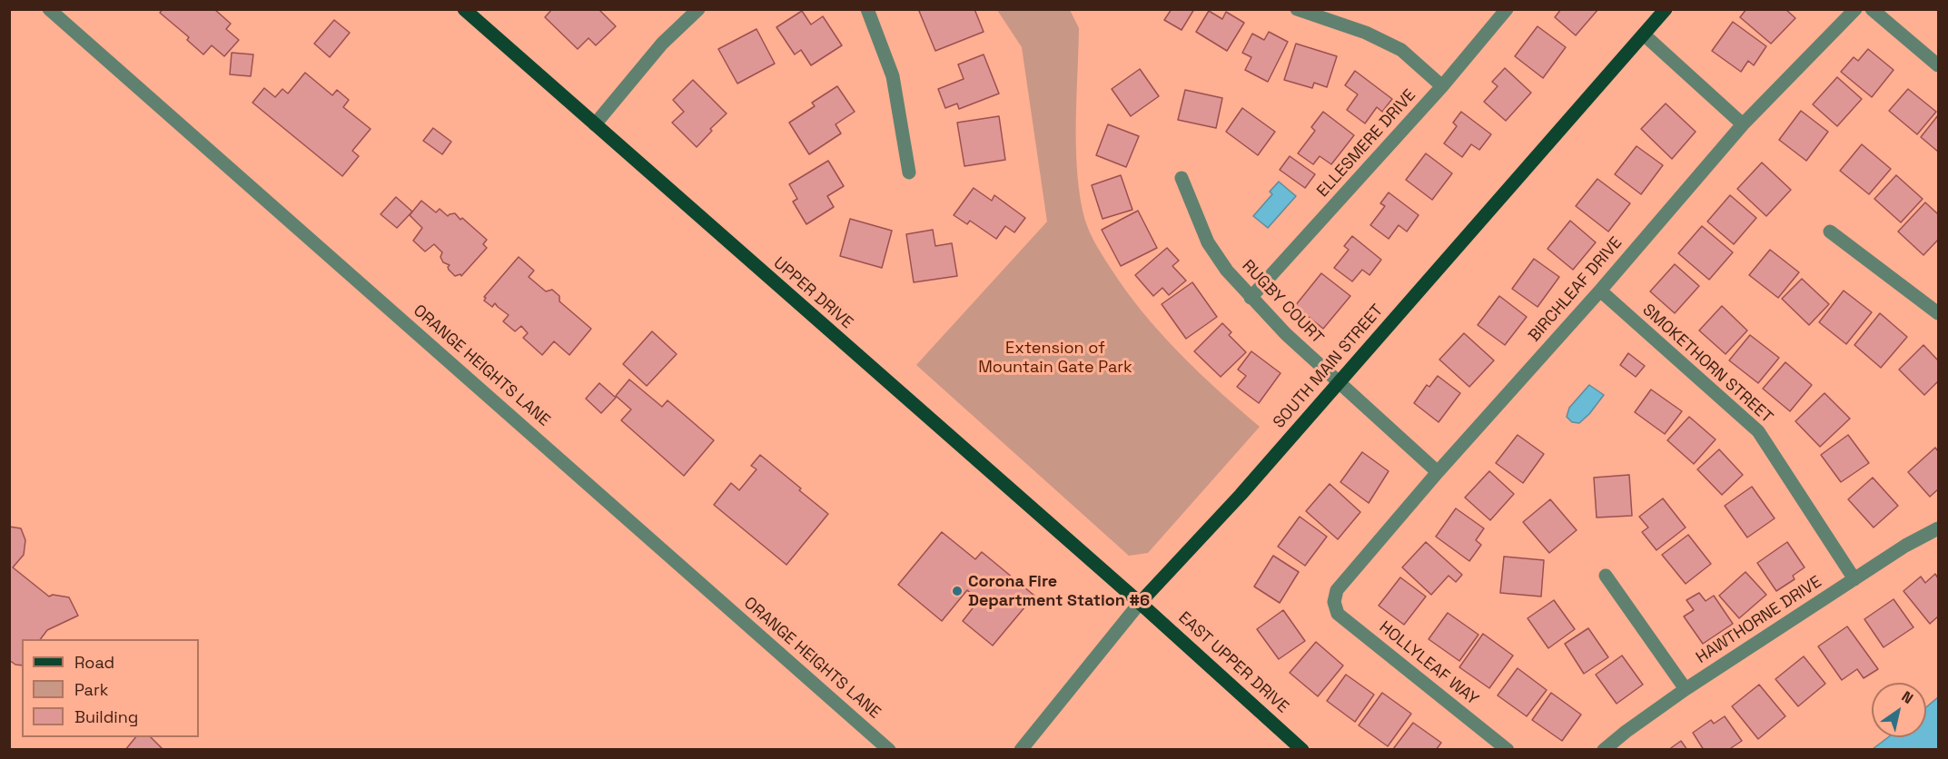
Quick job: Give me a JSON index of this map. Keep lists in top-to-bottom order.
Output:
{
  "streets": {
    "main road": ["UPPER DRIVE", "SOUTH MAIN STREET", "EAST UPPER DRIVE"],
    "street": [
      "ELLESMERE DRIVE",
      "BIRCHLEAF DRIVE",
      "RUGBY COURT",
      "SMOKETHORN STREET",
      "ORANGE HEIGHTS LANE",
      "HAWTHORNE DRIVE",
      "HOLLYLEAF WAY"
    ]
  },
  "crossings": [
    ["ELLESMERE DRIVE", "RUGBY COURT"],
    ["BIRCHLEAF DRIVE", "RUGBY COURT"],
    ["BIRCHLEAF DRIVE", "SMOKETHORN STREET"],
    ["BIRCHLEAF DRIVE", "HOLLYLEAF WAY"],
    ["UPPER DRIVE", "SOUTH MAIN STREET"],
    ["UPPER DRIVE", "EAST UPPER DRIVE"],
    ["RUGBY COURT", "SOUTH MAIN STREET"],
    ["SMOKETHORN STREET", "HAWTHORNE DRIVE"],
    ["SOUTH MAIN STREET", "EAST UPPER DRIVE"]
  ],
  "parks": ["Extension of Mountain Gate Park"],
  "places": ["Corona Fire Department Station #6"],
  "legend": ["Road", "Park", "Building"],
  "north": "top right"
}
